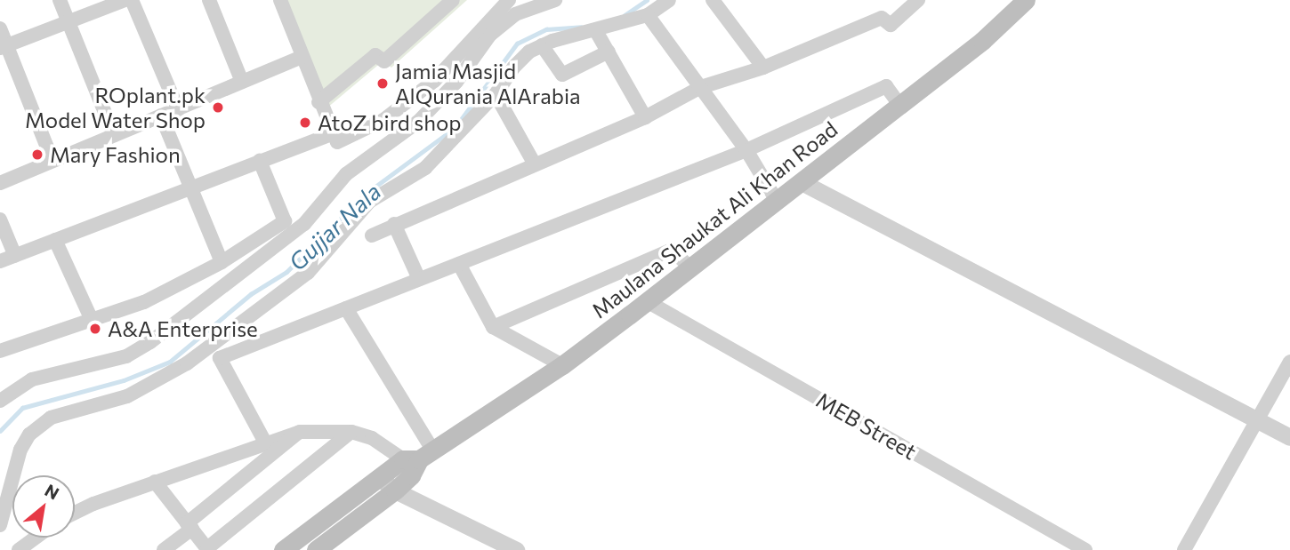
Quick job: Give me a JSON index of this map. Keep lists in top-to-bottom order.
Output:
{
  "streets": {
    "main road": ["Maulana Shaukat Ali Khan Road"],
    "street": ["MEB Street"]
  },
  "crossings": [
    ["Maulana Shaukat Ali Khan Road", "MEB Street"]
  ],
  "water": ["Gujjar Nala"],
  "places": [
    "Jamia Masjid AlQurania AlArabia",
    "ROplant.pk Model Water Shop",
    "AtoZ bird shop",
    "Mary Fashion",
    "A&A Enterprise"
  ],
  "north": "top right"
}
